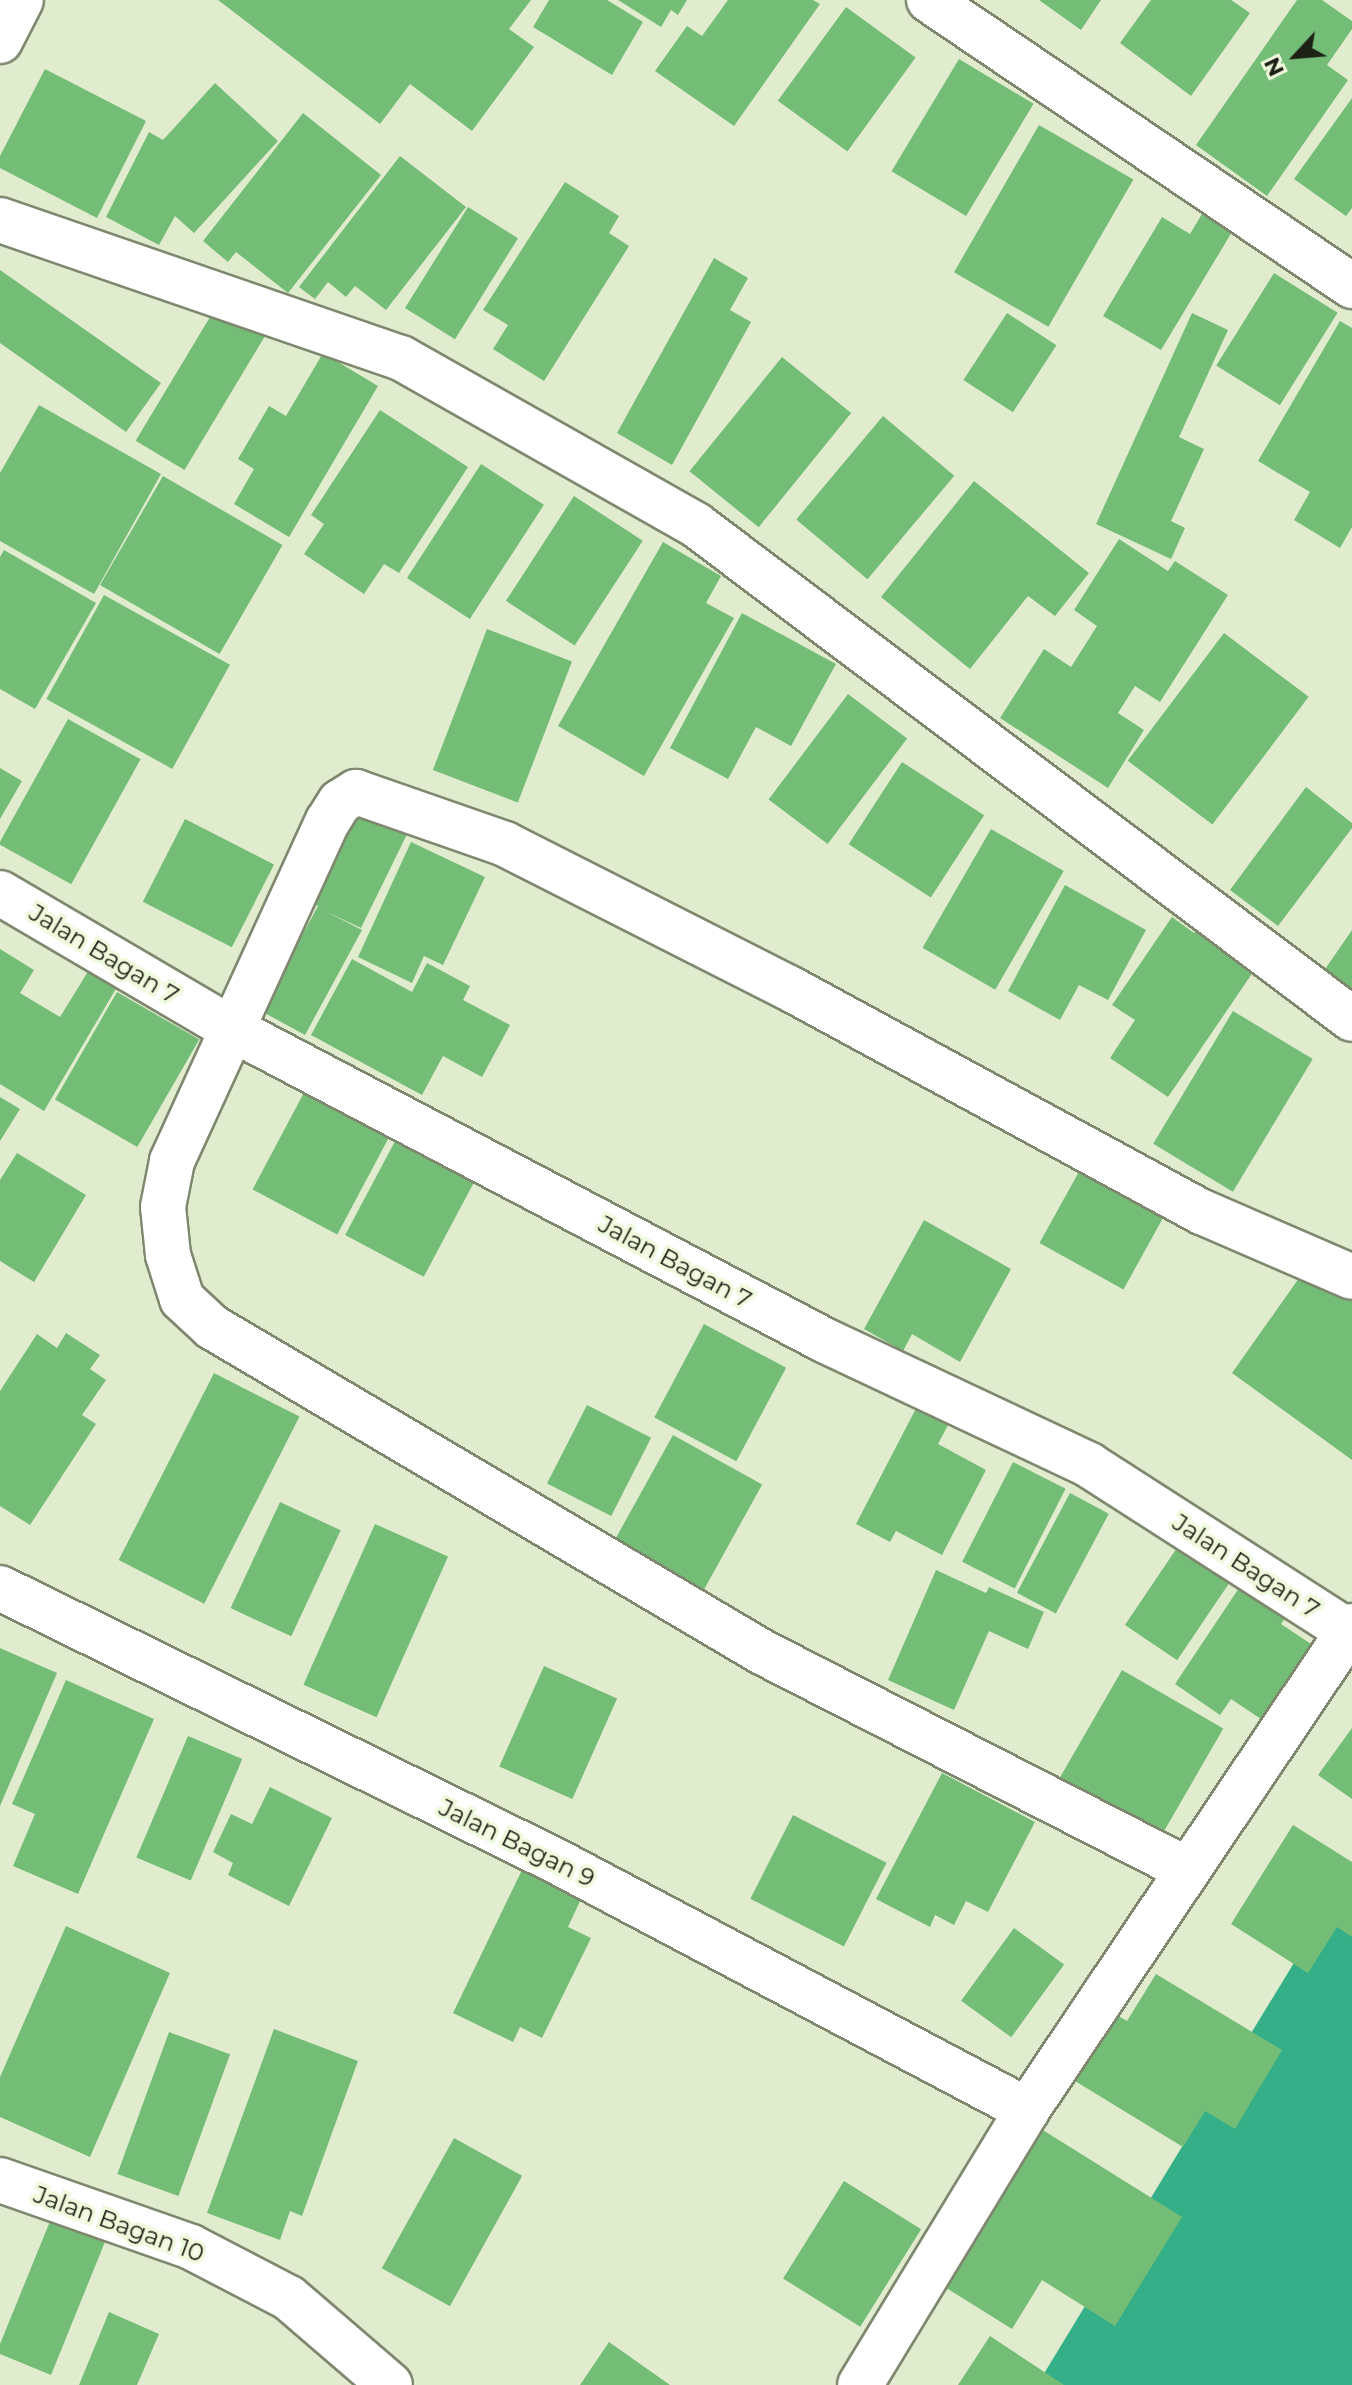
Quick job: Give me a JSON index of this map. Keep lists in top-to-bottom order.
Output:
{
  "streets": {
    "street": ["Jalan Bagan 7", "Jalan Bagan 9", "Jalan Bagan 10"]
  },
  "north": "bottom left"
}
